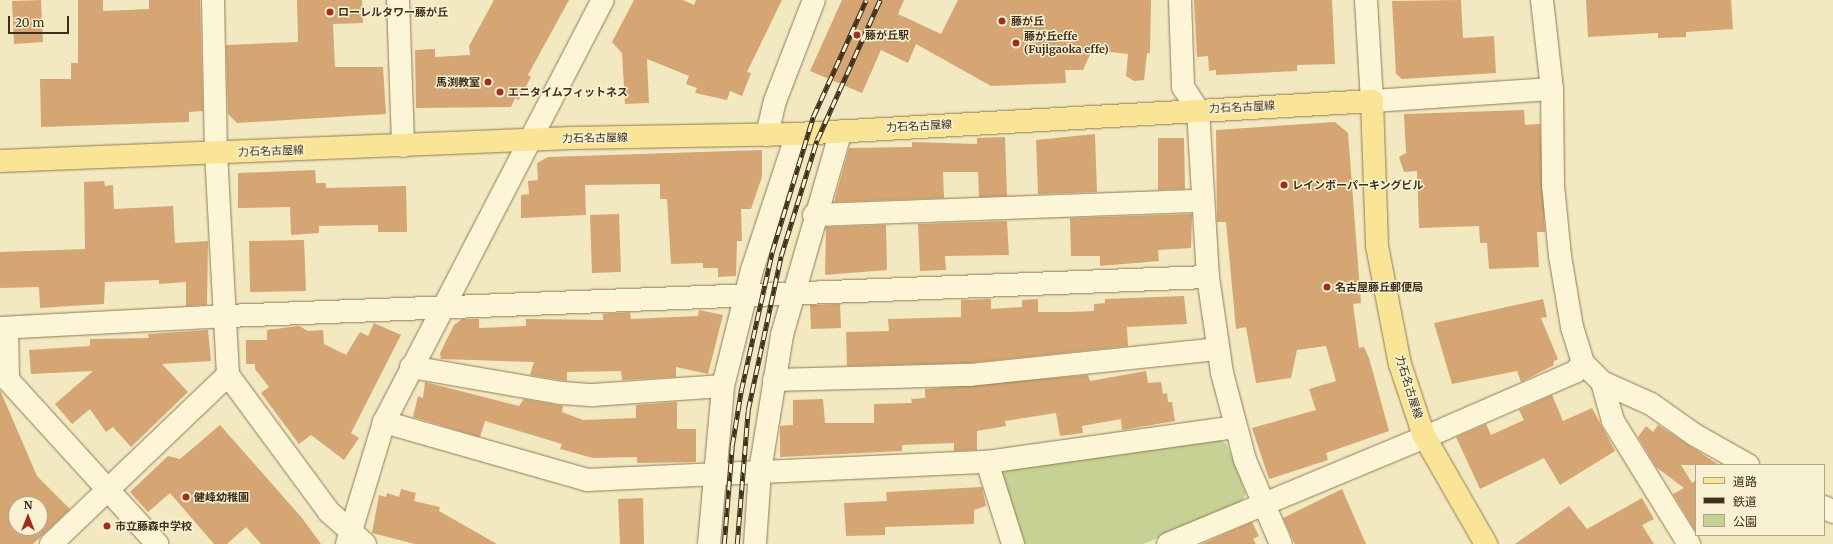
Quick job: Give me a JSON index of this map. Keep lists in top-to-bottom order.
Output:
{
  "streets": {
    "main road": ["力石名古屋線"]
  },
  "places": [
    "ローレルタワー藤が丘",
    "藤が丘",
    "藤が丘駅",
    "藤が丘effe (Fujigaoka effe)",
    "馬渕教室",
    "エニタイムフィットネス",
    "レインボーパーキングビル",
    "名古屋藤丘郵便局",
    "健峰幼稚園",
    "市立藤森中学校"
  ],
  "legend": ["道路", "鉄道", "公園"],
  "scale_bar": "20 m",
  "north": "top"
}
